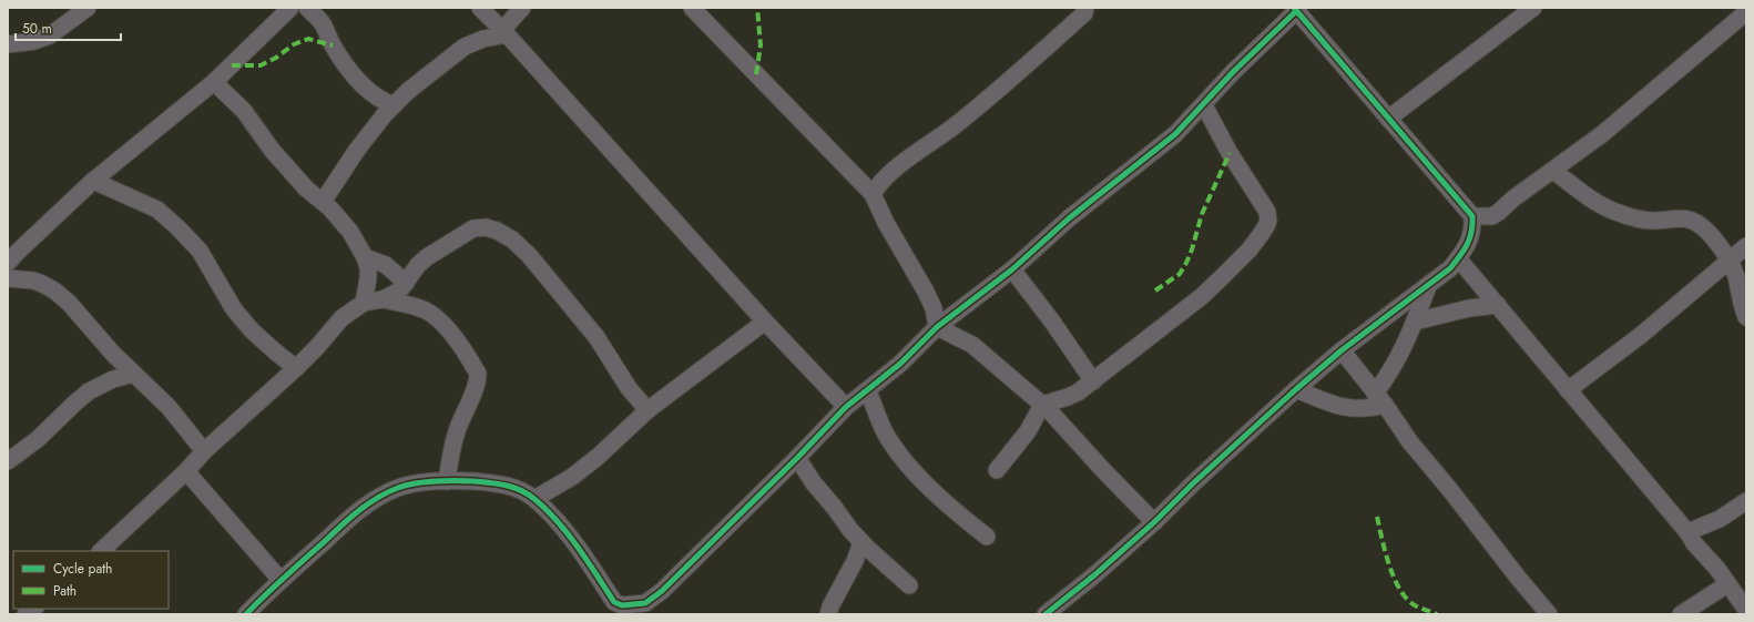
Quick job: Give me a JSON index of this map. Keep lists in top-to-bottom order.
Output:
{
  "legend": ["Cycle path", "Path"],
  "scale_bar": "50 m"
}
